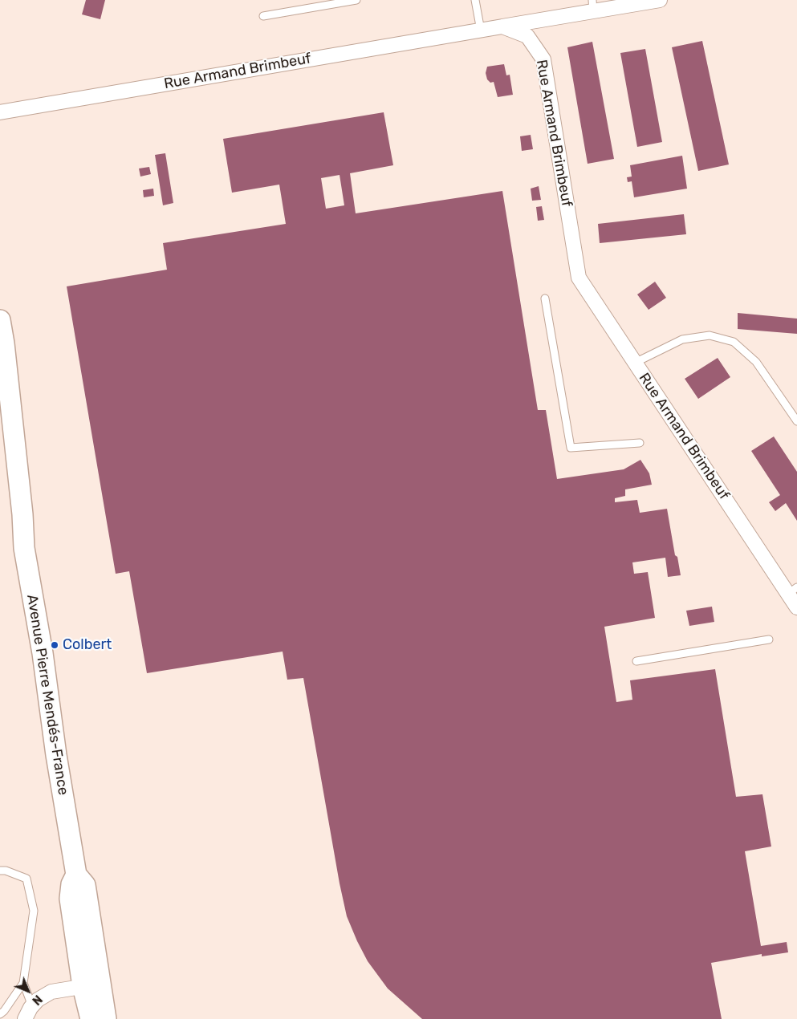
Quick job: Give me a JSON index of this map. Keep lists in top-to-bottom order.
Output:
{
  "streets": {
    "main road": ["Avenue Pierre Mendés-France"],
    "street": ["Rue Armand Brimbeuf"]
  },
  "places": ["Colbert"],
  "north": "bottom right"
}
